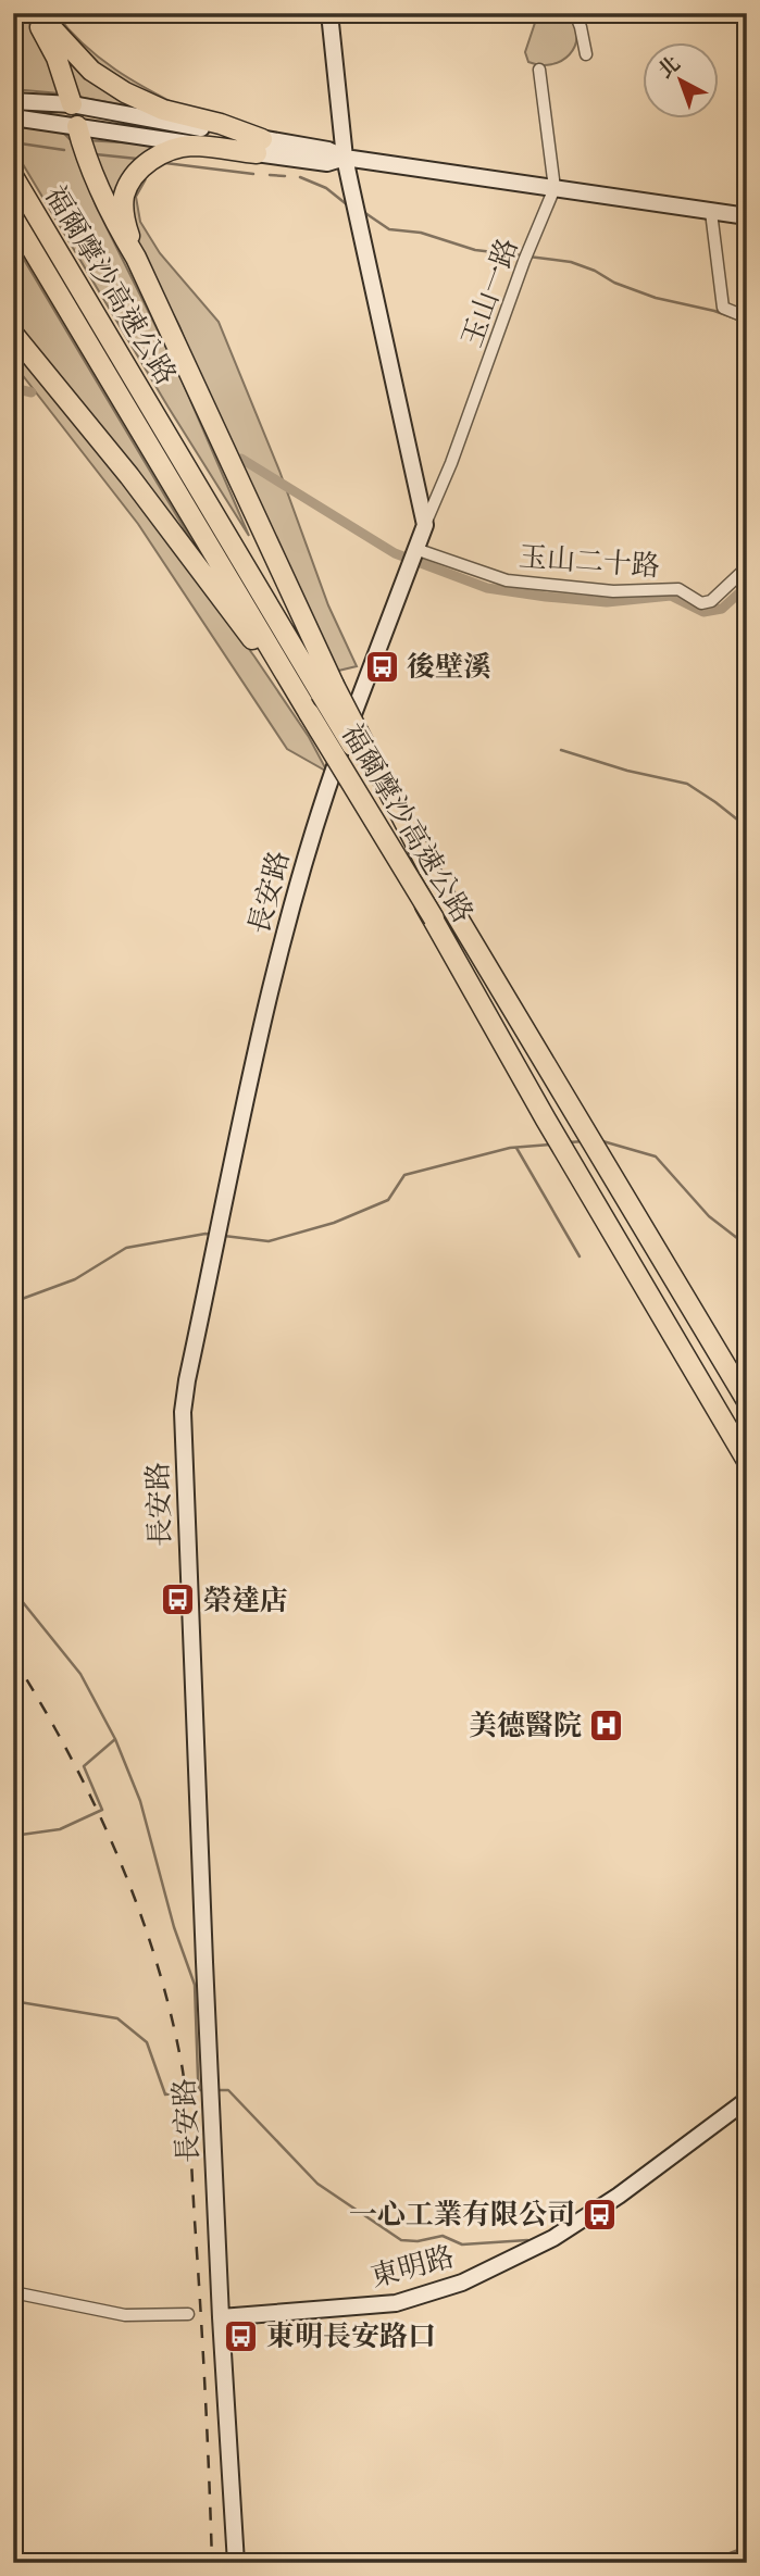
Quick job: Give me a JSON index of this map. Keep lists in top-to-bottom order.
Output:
{
  "streets": {
    "highway": ["福爾摩沙高速公路"],
    "main road": ["長安路", "東明路"],
    "street": ["玉山一路", "玉山二十路"]
  },
  "crossings": [
    ["玉山一路", "長安路"],
    ["玉山二十路", "長安路"],
    ["長安路", "東明路"]
  ],
  "places": {
    "bus stop": [
      "後壁溪",
      "榮達店",
      "一心工業有限公司",
      "東明長安路口"
    ],
    "hospital": ["美德醫院"]
  },
  "north": "top left"
}
